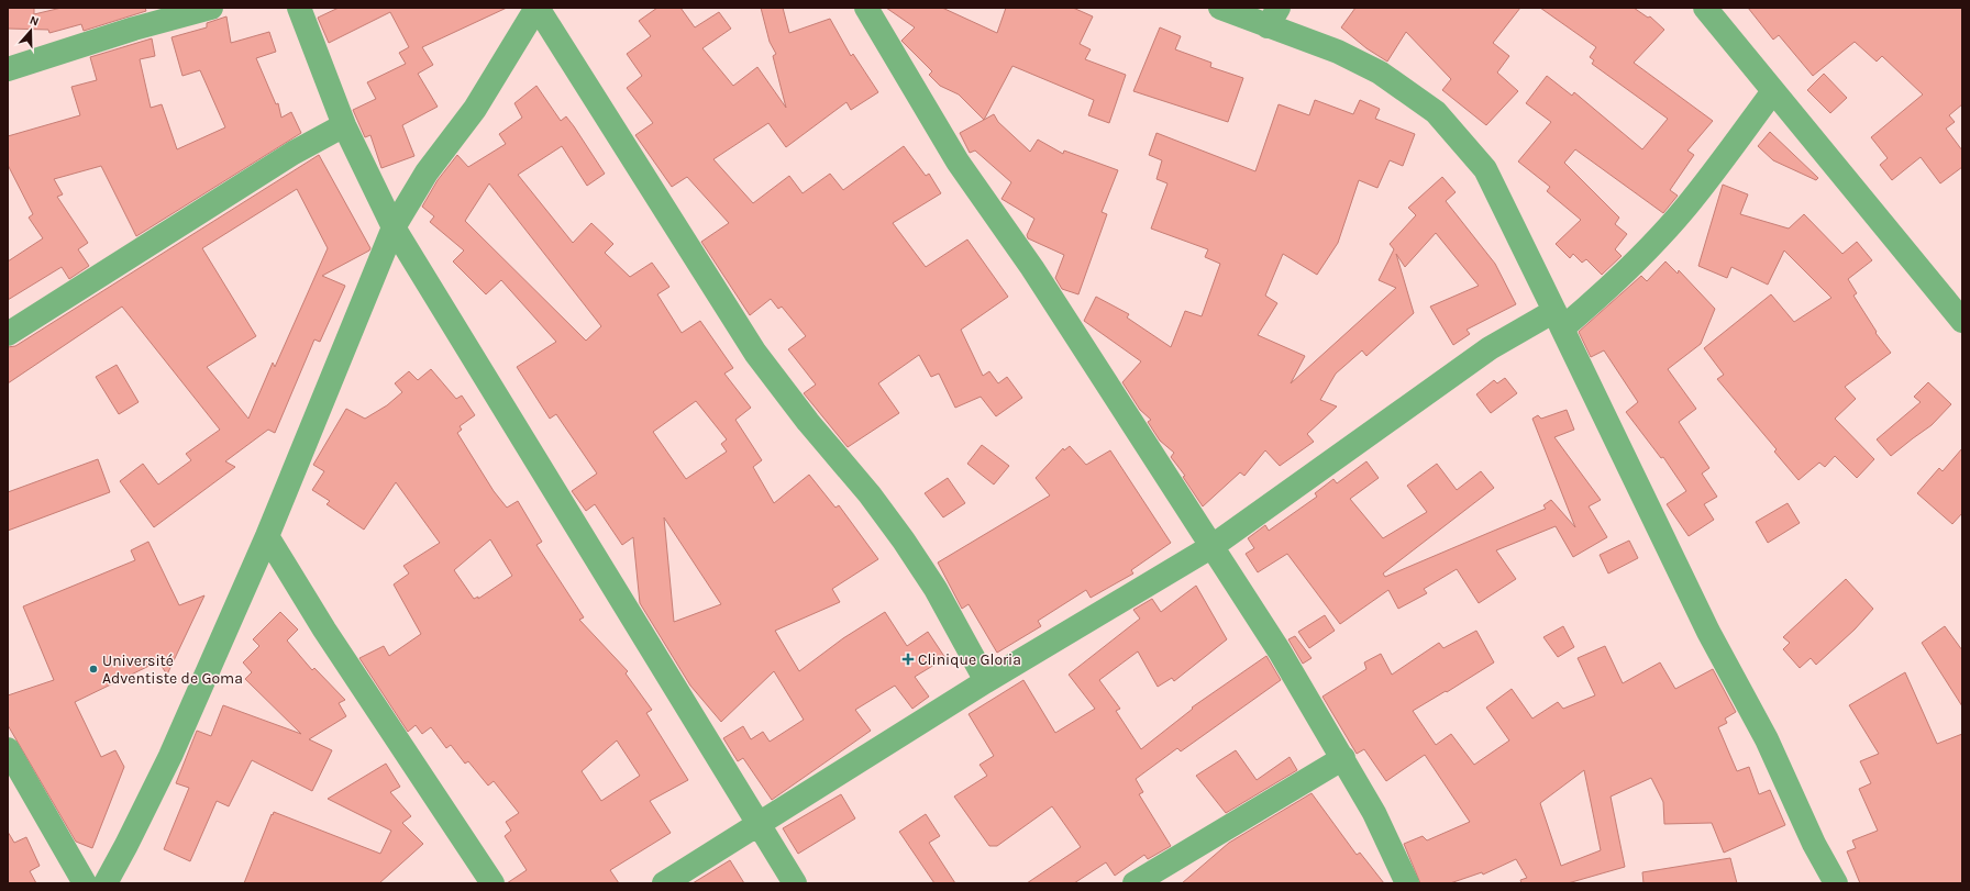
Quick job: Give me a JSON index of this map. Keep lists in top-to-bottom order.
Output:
{
  "places": {
    "health": ["Clinique Gloria"],
    "other": ["Université Adventiste de Goma"]
  },
  "north": "top"
}
